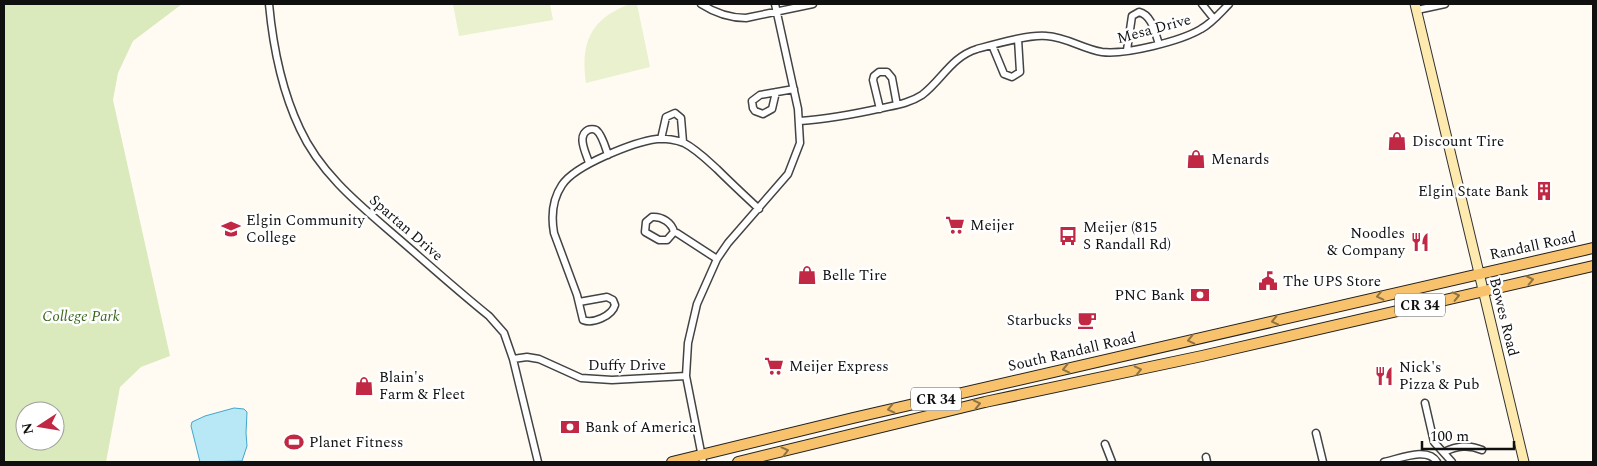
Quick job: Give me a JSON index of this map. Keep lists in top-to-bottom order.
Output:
{
  "streets": {
    "main road": [
      "Randall Road",
      "CR 34",
      "Bowes Road",
      "South Randall Road"
    ],
    "street": ["Mesa Drive", "Spartan Drive", "Duffy Drive"]
  },
  "crossings": [
    ["Spartan Drive", "Duffy Drive"],
    ["Randall Road", "Bowes Road"],
    ["Randall Road", "South Randall Road"],
    ["CR 34", "Bowes Road"],
    ["CR 34", "South Randall Road"],
    ["Bowes Road", "South Randall Road"]
  ],
  "parks": ["College Park"],
  "places": {
    "shop": [
      "Discount Tire",
      "Menards",
      "Belle Tire",
      "Blain's Farm & Fleet"
    ],
    "building": ["Elgin State Bank"],
    "supermarket": ["Meijer", "Meijer Express"],
    "school or university": ["Elgin Community College"],
    "bus stop": ["Meijer (815 S Randall Rd)"],
    "restaurant": ["Noodles & Company", "Nick's Pizza & Pub"],
    "public building": ["The UPS Store"],
    "bank": ["PNC Bank", "Bank of America"],
    "cafe": ["Starbucks"],
    "sports": ["Planet Fitness"]
  },
  "scale_bar": "100 m",
  "north": "left"
}
